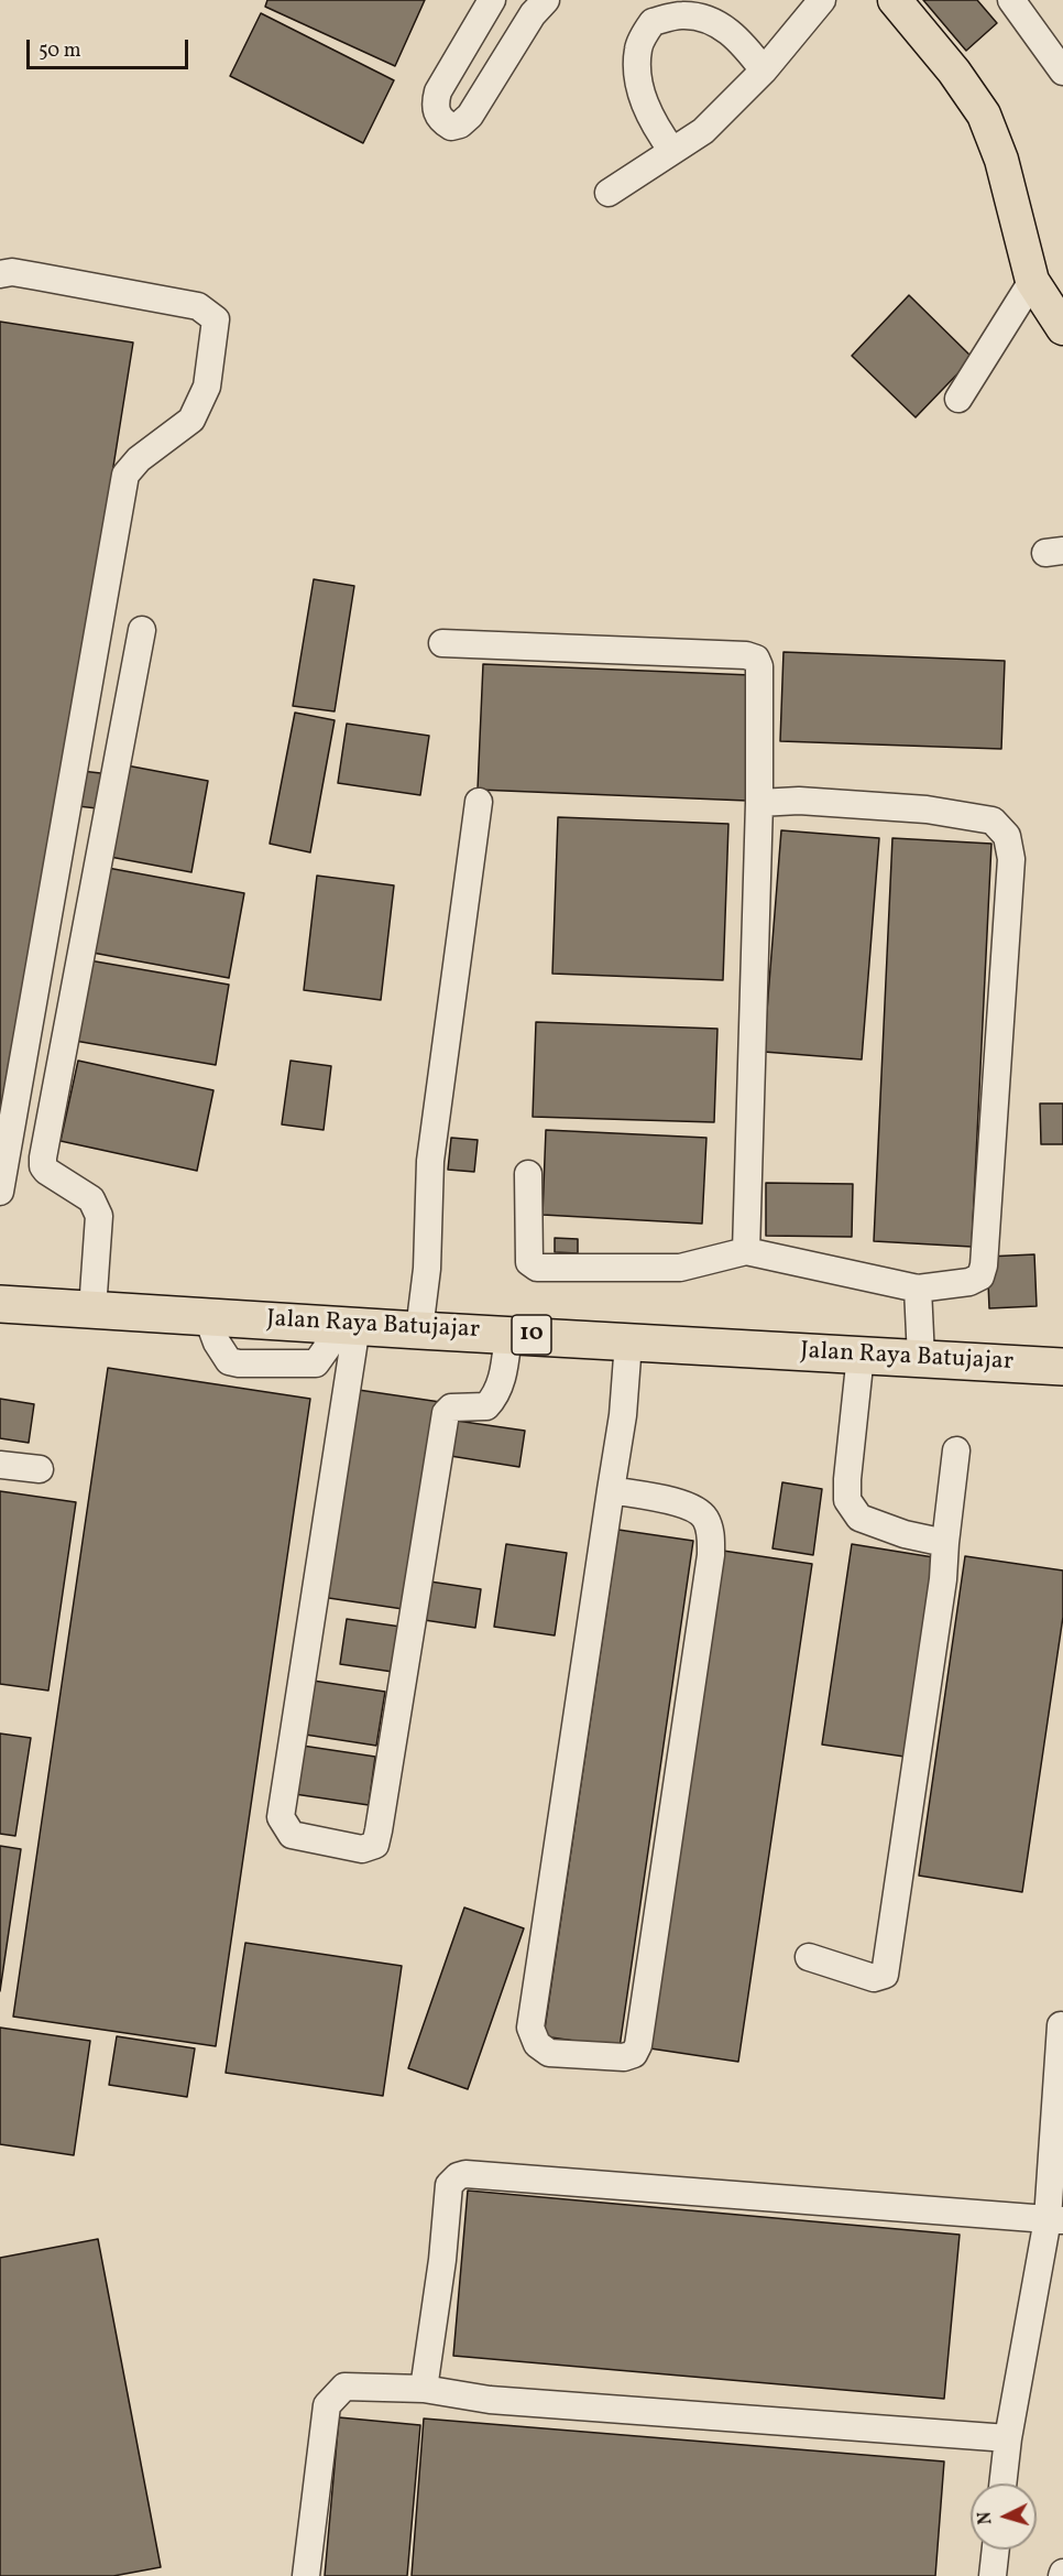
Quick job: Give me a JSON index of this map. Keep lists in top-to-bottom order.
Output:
{
  "streets": {
    "highway": ["Jalan Raya Batujajar", "10"]
  },
  "scale_bar": "50 m",
  "north": "left"
}
